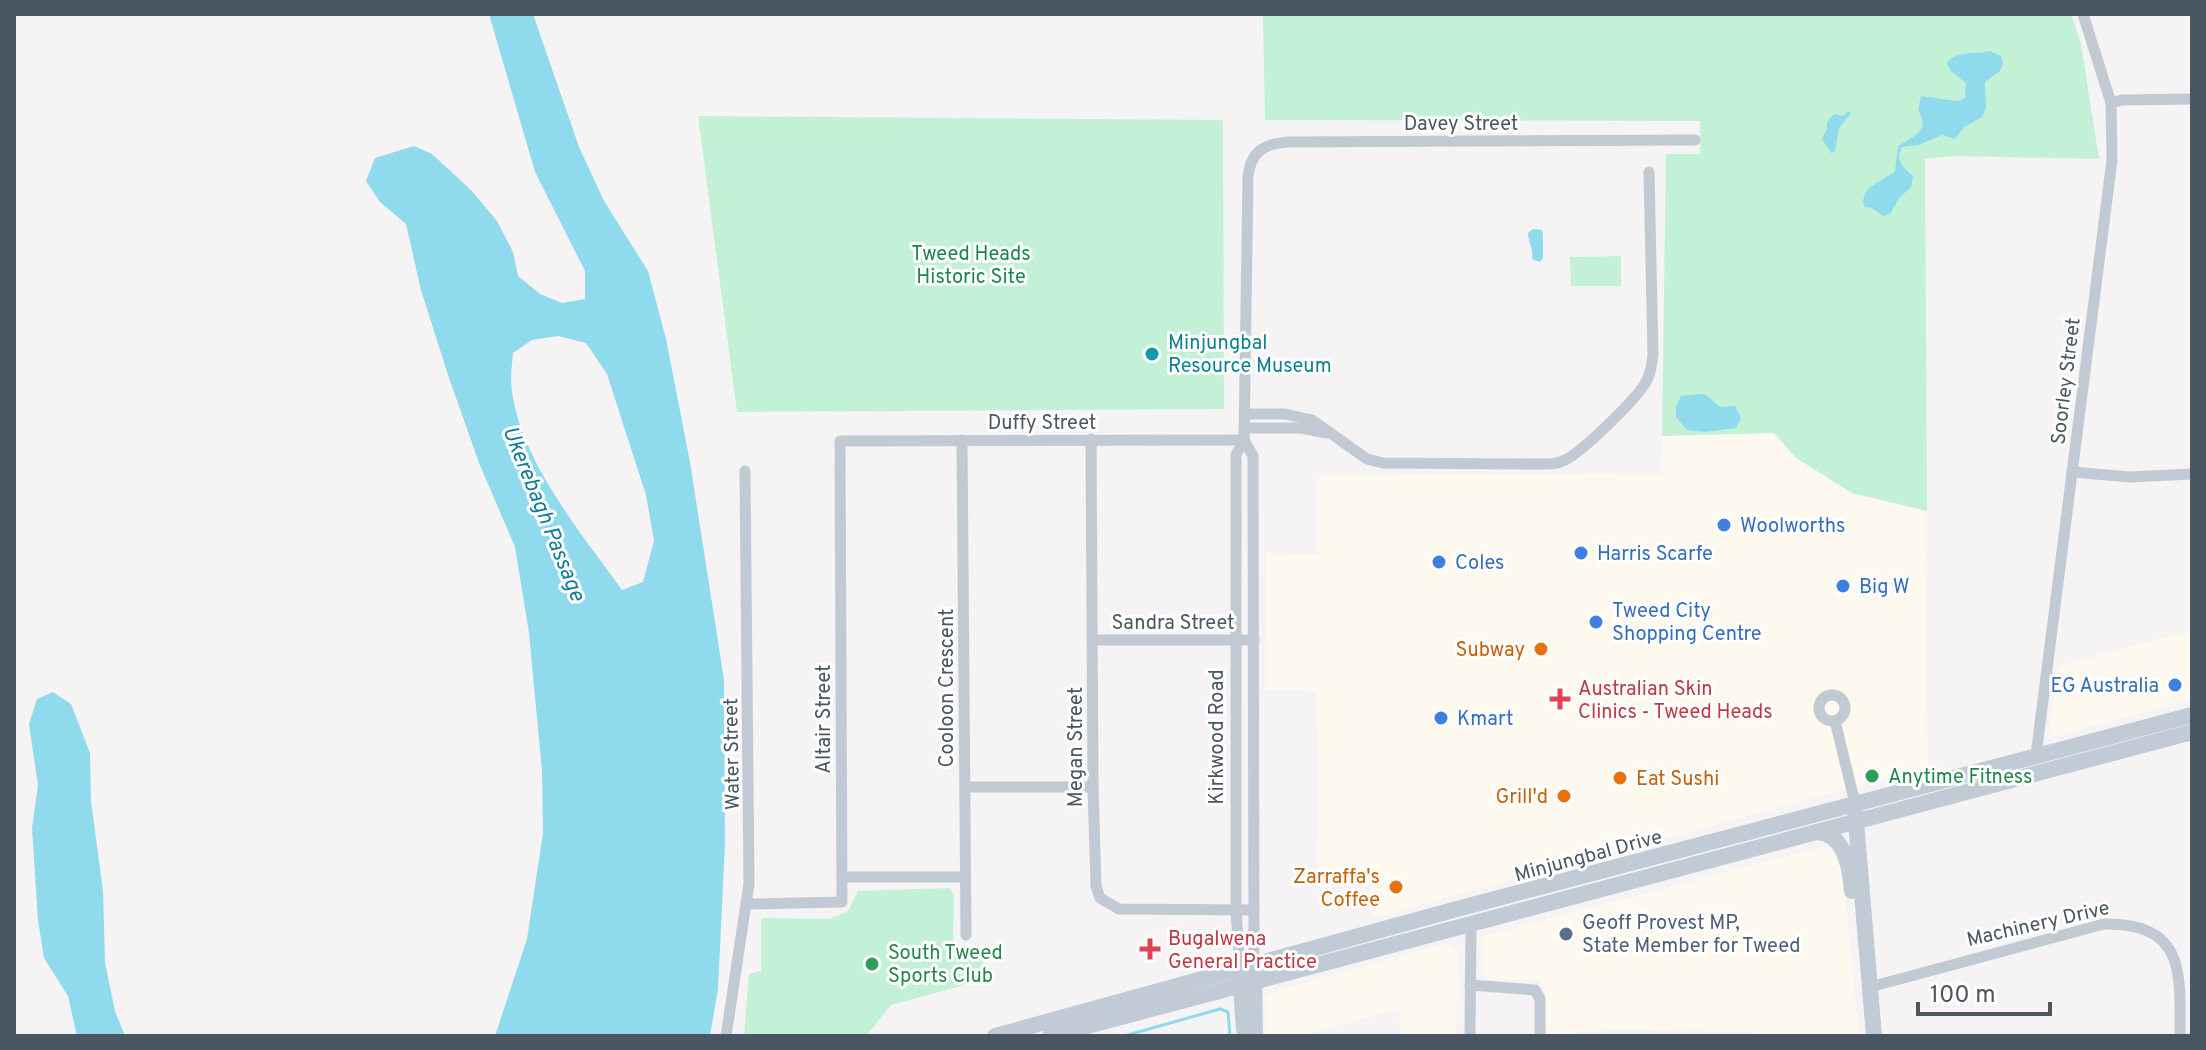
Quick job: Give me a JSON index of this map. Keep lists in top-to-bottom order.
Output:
{
  "streets": {
    "main road": ["Kirkwood Road", "Minjungbal Drive"],
    "street": [
      "Davey Street",
      "Soorley Street",
      "Duffy Street",
      "Sandra Street",
      "Cooloon Crescent",
      "Altair Street",
      "Megan Street",
      "Water Street",
      "Machinery Drive"
    ]
  },
  "crossings": [
    ["Davey Street", "Kirkwood Road"],
    ["Soorley Street", "Minjungbal Drive"],
    ["Duffy Street", "Cooloon Crescent"],
    ["Duffy Street", "Altair Street"],
    ["Duffy Street", "Kirkwood Road"],
    ["Duffy Street", "Megan Street"],
    ["Sandra Street", "Kirkwood Road"],
    ["Sandra Street", "Megan Street"],
    ["Kirkwood Road", "Megan Street"],
    ["Kirkwood Road", "Minjungbal Drive"]
  ],
  "water": ["Ukerebagh Passage"],
  "parks": ["Tweed Heads Historic Site"],
  "places": {
    "other": [
      "Minjungbal Resource Museum",
      "Woolworths",
      "Harris Scarfe",
      "Coles",
      "Big W",
      "Tweed City Shopping Centre",
      "Subway",
      "EG Australia",
      "Kmart",
      "Anytime Fitness",
      "Eat Sushi",
      "Grill'd",
      "Zarraffa's Coffee",
      "Geoff Provest MP, State Member for Tweed",
      "South Tweed Sports Club"
    ],
    "health": ["Australian Skin Clinics - Tweed Heads", "Bugalwena General Practice"]
  },
  "scale_bar": "100 m"
}
